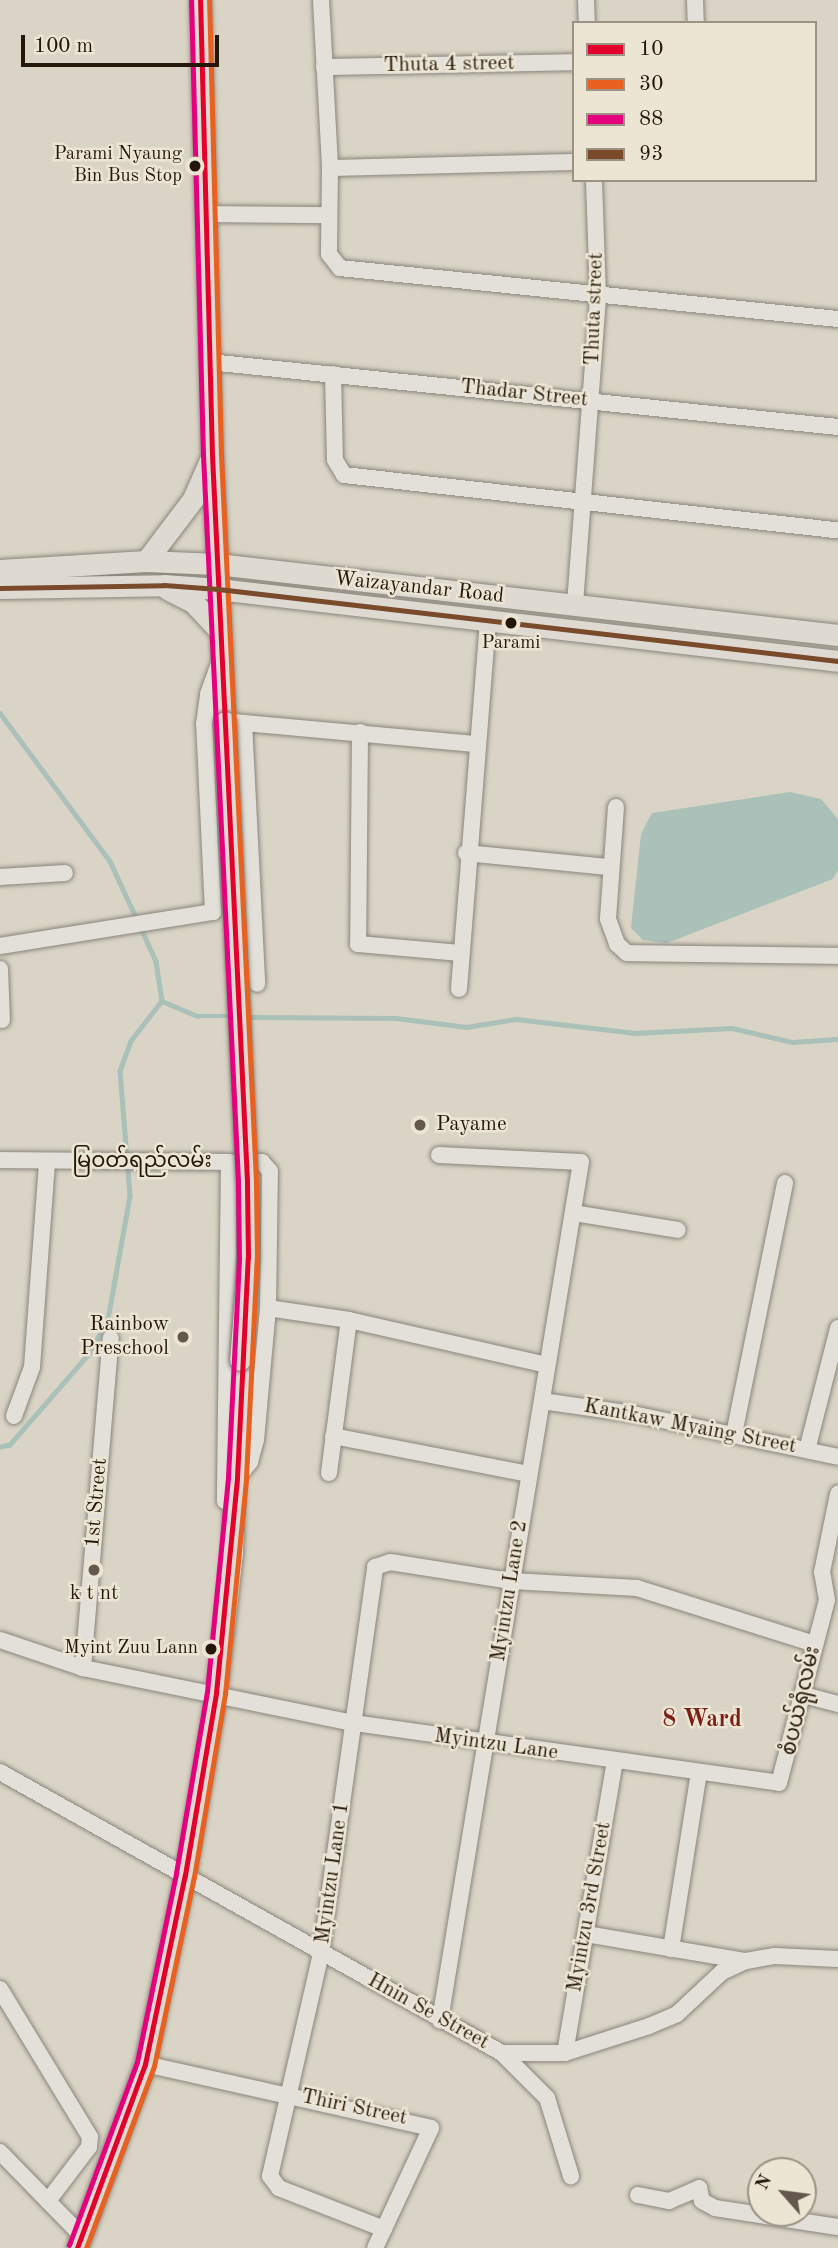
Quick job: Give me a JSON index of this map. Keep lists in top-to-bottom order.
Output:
{
  "streets": {
    "main road": ["Waizayandar Road"],
    "street": [
      "Thuta 4 street",
      "Thuta street",
      "Thadar Street",
      "မြဝတ်ရည်လမ်း",
      "Kantkaw Myaing Street",
      "1st Street",
      "Myintzu Lane 2",
      "စံပယ်ရုံလမ်း",
      "Myintzu Lane",
      "Myintzu Lane 1",
      "Myintzu 3rd Street",
      "Hnin Se Street",
      "Thiri Street"
    ]
  },
  "crossings": [
    ["Thuta street", "Thadar Street"],
    ["Thuta street", "Waizayandar Road"],
    ["Kantkaw Myaing Street", "Myintzu Lane 2"],
    ["1st Street", "Myintzu Lane"],
    ["Myintzu Lane 2", "Myintzu Lane"],
    ["Myintzu Lane 2", "Myintzu Lane 1"],
    ["Myintzu Lane 2", "Hnin Se Street"],
    ["စံပယ်ရုံလမ်း", "Myintzu Lane"],
    ["Myintzu Lane", "Myintzu Lane 1"],
    ["Myintzu Lane", "Myintzu 3rd Street"],
    ["Myintzu Lane 1", "Hnin Se Street"],
    ["Myintzu Lane 1", "Thiri Street"],
    ["Myintzu 3rd Street", "Hnin Se Street"]
  ],
  "districts": ["8 Ward"],
  "places": [
    "Parami Nyaung Bin Bus Stop",
    "Parami",
    "Payame",
    "Rainbow Preschool",
    "k t nt",
    "Myint Zuu Lann"
  ],
  "lines": [
    "transit line 10",
    "transit line 30",
    "transit line 88",
    "transit line 93"
  ],
  "legend": [
    "10",
    "30",
    "88",
    "93"
  ],
  "scale_bar": "100 m",
  "north": "top left"
}
